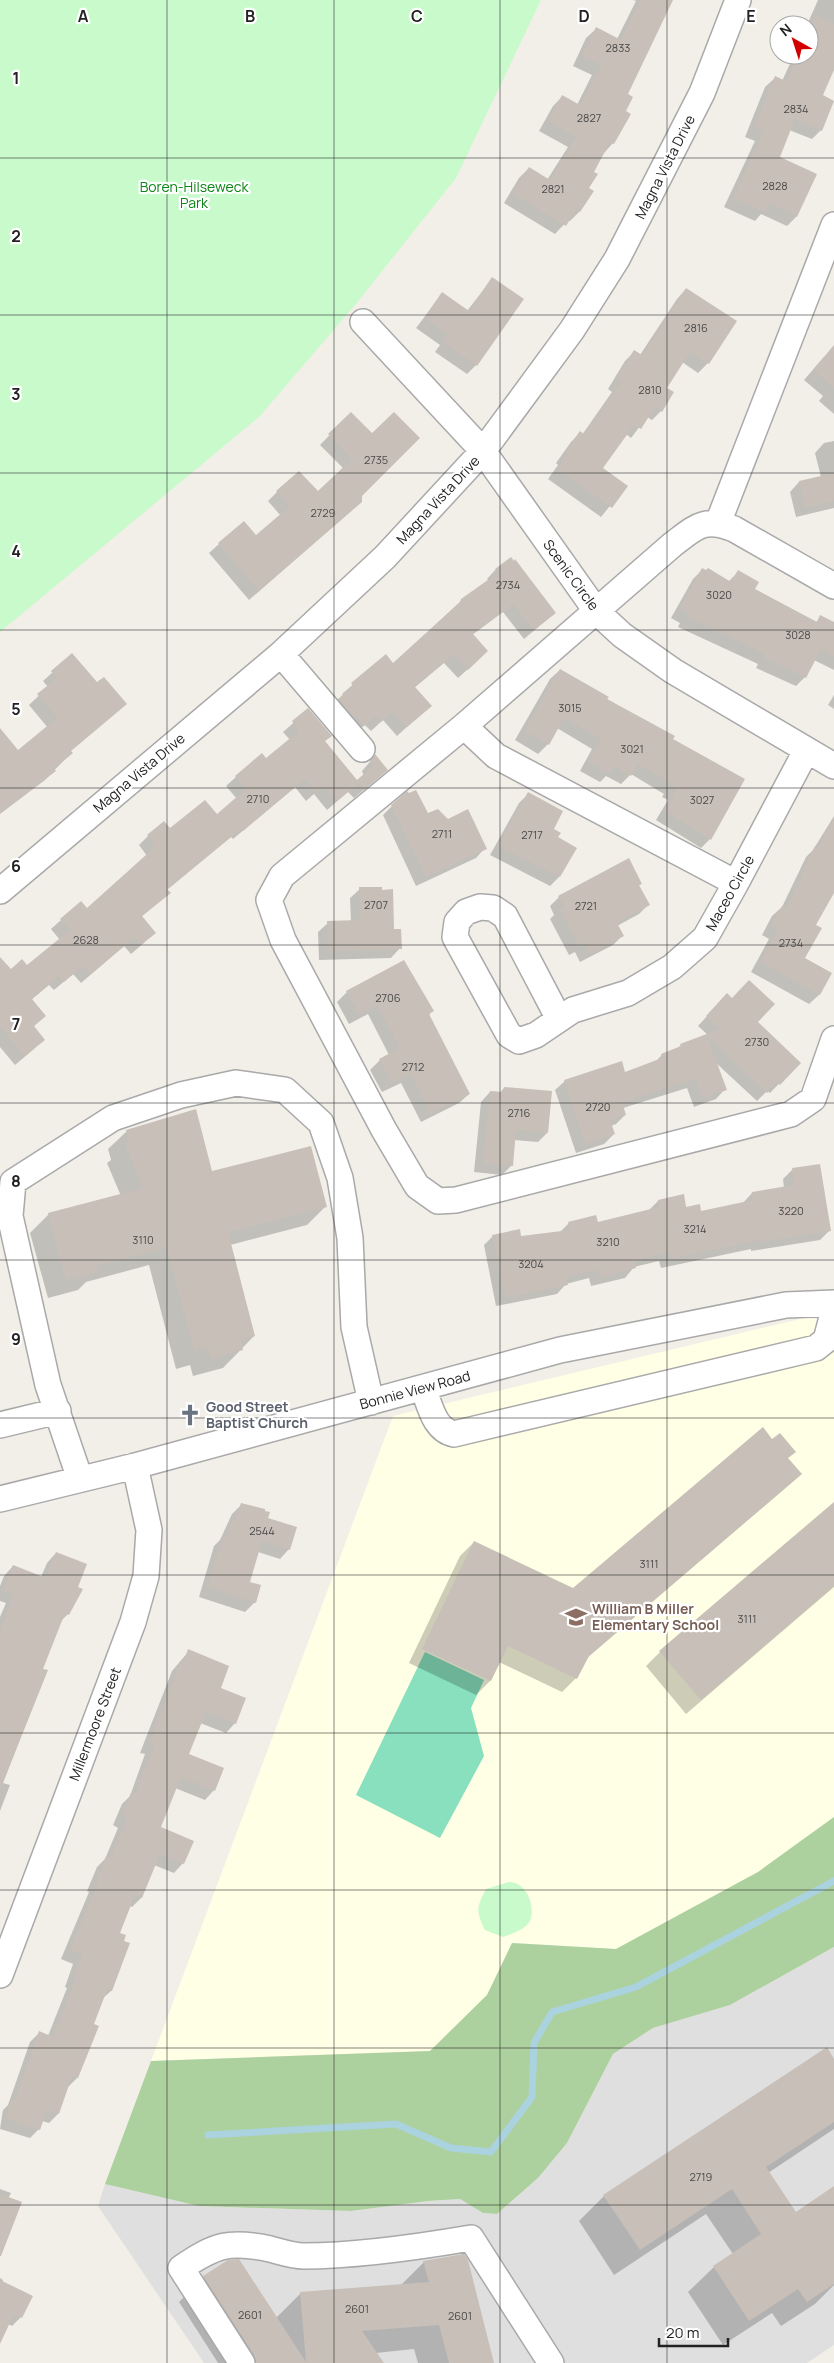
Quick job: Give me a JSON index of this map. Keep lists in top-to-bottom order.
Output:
{
  "streets": {
    "street": [
      "Magna Vista Drive",
      "Scenic Circle",
      "Maceo Circle",
      "Bonnie View Road",
      "Millermoore Street"
    ]
  },
  "crossings": [
    ["Magna Vista Drive", "Scenic Circle"],
    ["Scenic Circle", "Maceo Circle"],
    ["Bonnie View Road", "Millermoore Street"]
  ],
  "parks": ["Boren-Hilseweck Park"],
  "places": {
    "church": ["Good Street Baptist Church"],
    "school or university": ["William B Miller Elementary School"]
  },
  "house_numbers": [
    "2833",
    "2834",
    "2827",
    "2828",
    "2821",
    "2816",
    "2810",
    "2735",
    "2729",
    "2734",
    "3020",
    "3028",
    "3015",
    "3021",
    "2710",
    "3027",
    "2711",
    "2717",
    "2707",
    "2721",
    "2628",
    "2734",
    "2706",
    "2730",
    "2712",
    "2720",
    "2716",
    "3220",
    "3214",
    "3110",
    "3210",
    "3204",
    "2544",
    "3111",
    "3111",
    "2719",
    "2601",
    "2601",
    "2601"
  ],
  "scale_bar": "20 m",
  "north": "top left",
  "grid": {
    "columns": [
      "A",
      "B",
      "C",
      "D",
      "E"
    ],
    "rows": [
      "1",
      "2",
      "3",
      "4",
      "5",
      "6",
      "7",
      "8",
      "9"
    ]
  }
}
